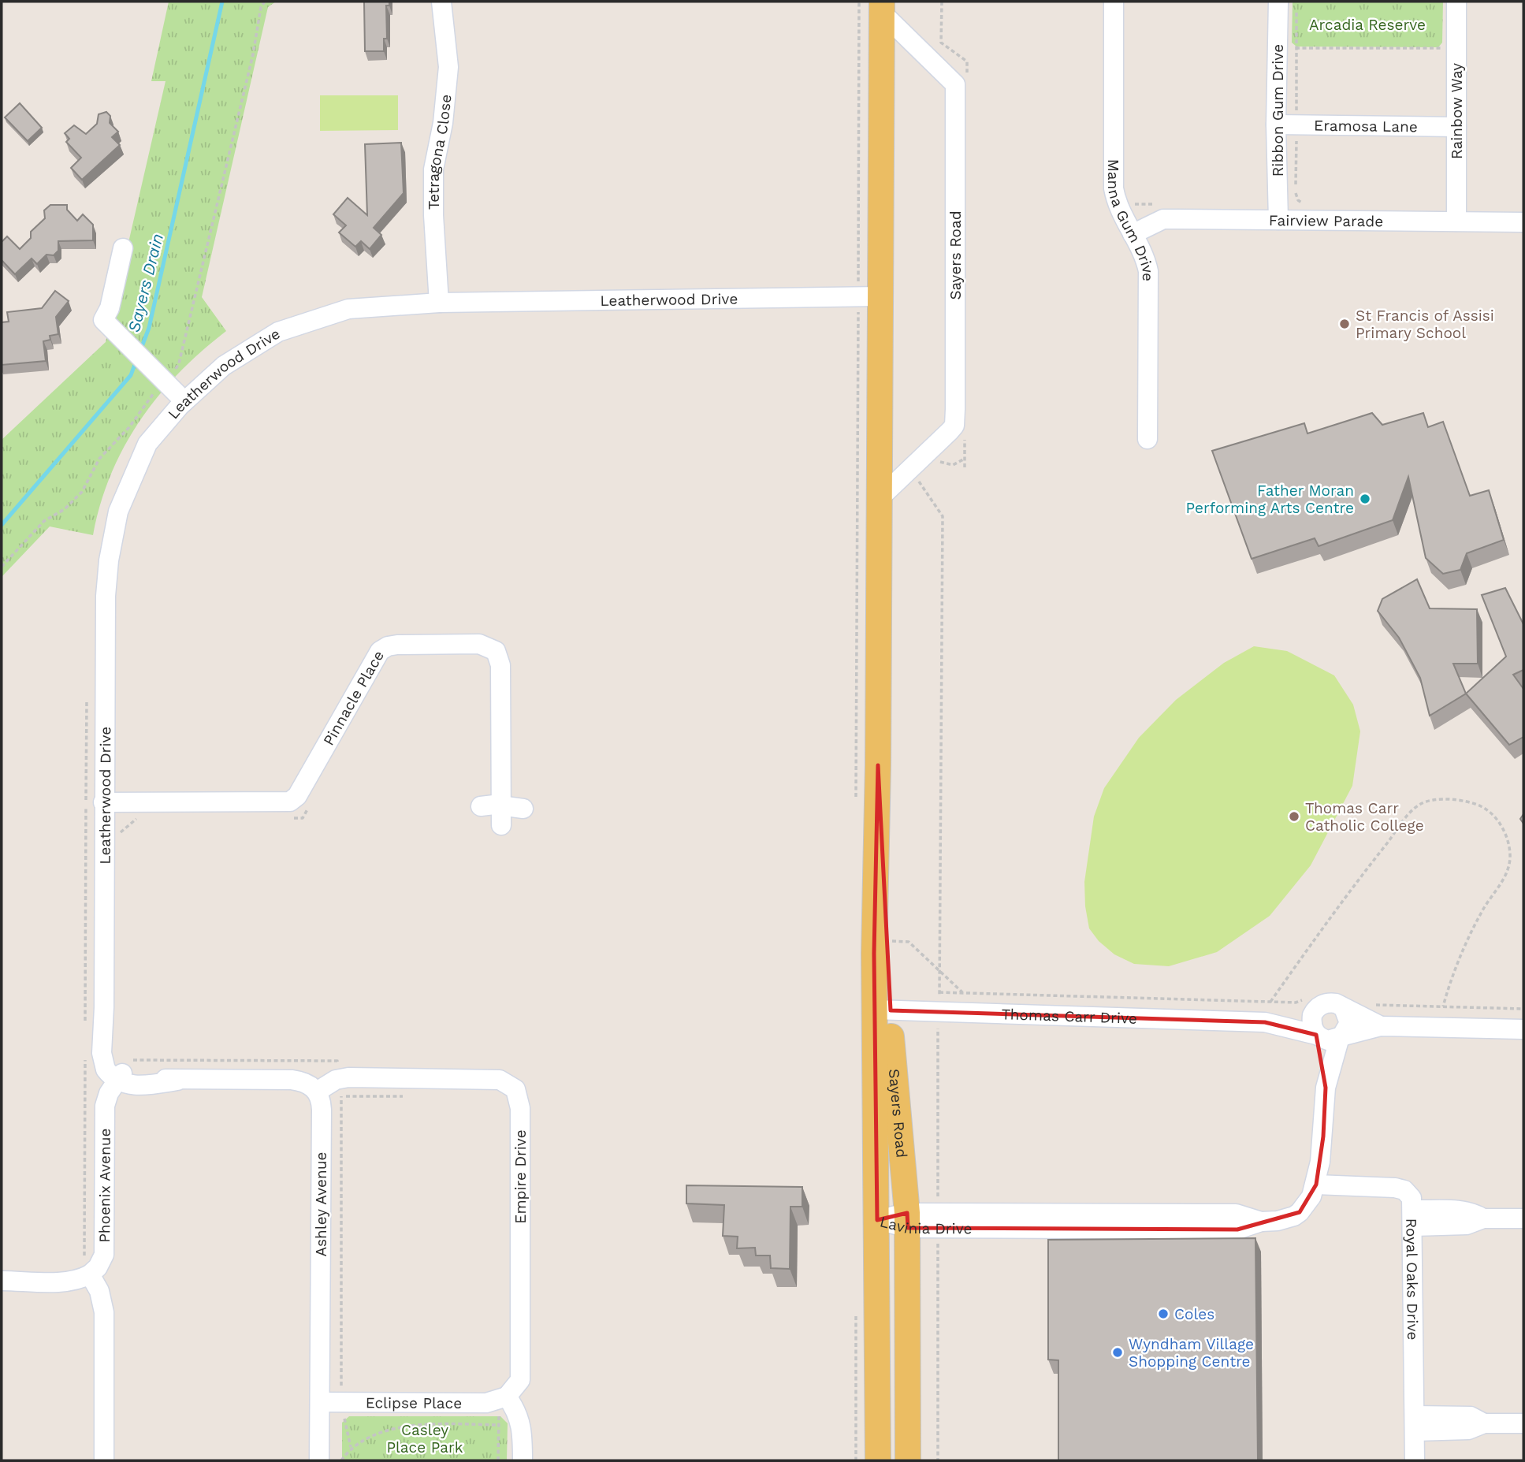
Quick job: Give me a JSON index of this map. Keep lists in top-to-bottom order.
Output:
{
  "streets": {
    "main road": ["Sayers Road"],
    "street": [
      "Ribbon Gum Drive",
      "Rainbow Way",
      "Eramosa Lane",
      "Tetragona Close",
      "Manna Gum Drive",
      "Fairview Parade",
      "Leatherwood Drive",
      "Pinnacle Place",
      "Thomas Carr Drive",
      "Empire Drive",
      "Phoenix Avenue",
      "Ashley Avenue",
      "Lavinia Drive",
      "Royal Oaks Drive",
      "Eclipse Place"
    ]
  },
  "crossings": [
    ["Ribbon Gum Drive", "Eramosa Lane"],
    ["Ribbon Gum Drive", "Fairview Parade"],
    ["Rainbow Way", "Eramosa Lane"],
    ["Rainbow Way", "Fairview Parade"],
    ["Tetragona Close", "Leatherwood Drive"],
    ["Manna Gum Drive", "Fairview Parade"],
    ["Sayers Road", "Leatherwood Drive"],
    ["Sayers Road", "Thomas Carr Drive"],
    ["Sayers Road", "Lavinia Drive"],
    ["Leatherwood Drive", "Pinnacle Place"],
    ["Leatherwood Drive", "Phoenix Avenue"],
    ["Thomas Carr Drive", "Lavinia Drive"],
    ["Empire Drive", "Eclipse Place"],
    ["Ashley Avenue", "Eclipse Place"],
    ["Lavinia Drive", "Royal Oaks Drive"]
  ],
  "water": ["Sayers Drain"],
  "parks": ["Arcadia Reserve", "Casley Place Park"],
  "places": [
    "St Francis of Assisi Primary School",
    "Father Moran Performing Arts Centre",
    "Thomas Carr Catholic College",
    "Coles",
    "Wyndham Village Shopping Centre"
  ]
}
